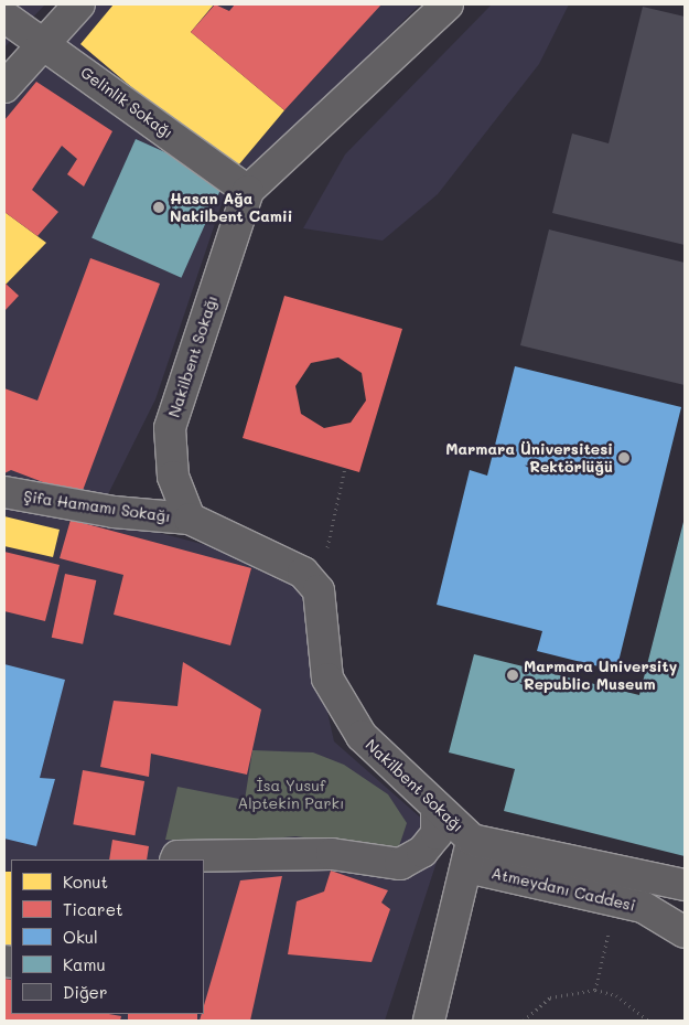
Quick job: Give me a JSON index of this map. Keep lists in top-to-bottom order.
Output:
{
  "streets": {
    "street": [
      "Gelinlik Sokağı",
      "Nakilbent Sokağı",
      "Şifa Hamamı Sokağı",
      "Atmeydanı Caddesi"
    ]
  },
  "crossings": [
    ["Gelinlik Sokağı", "Nakilbent Sokağı"],
    ["Nakilbent Sokağı", "Şifa Hamamı Sokağı"],
    ["Nakilbent Sokağı", "Atmeydanı Caddesi"]
  ],
  "parks": ["İsa Yusuf Alptekin Parkı"],
  "places": ["Hasan Ağa Nakilbent Camii", "Marmara Üniversitesi Rektörlüğü", "Marmara University Republic Museum"],
  "legend": [
    "Konut",
    "Ticaret",
    "Okul",
    "Kamu",
    "Diğer"
  ]
}
